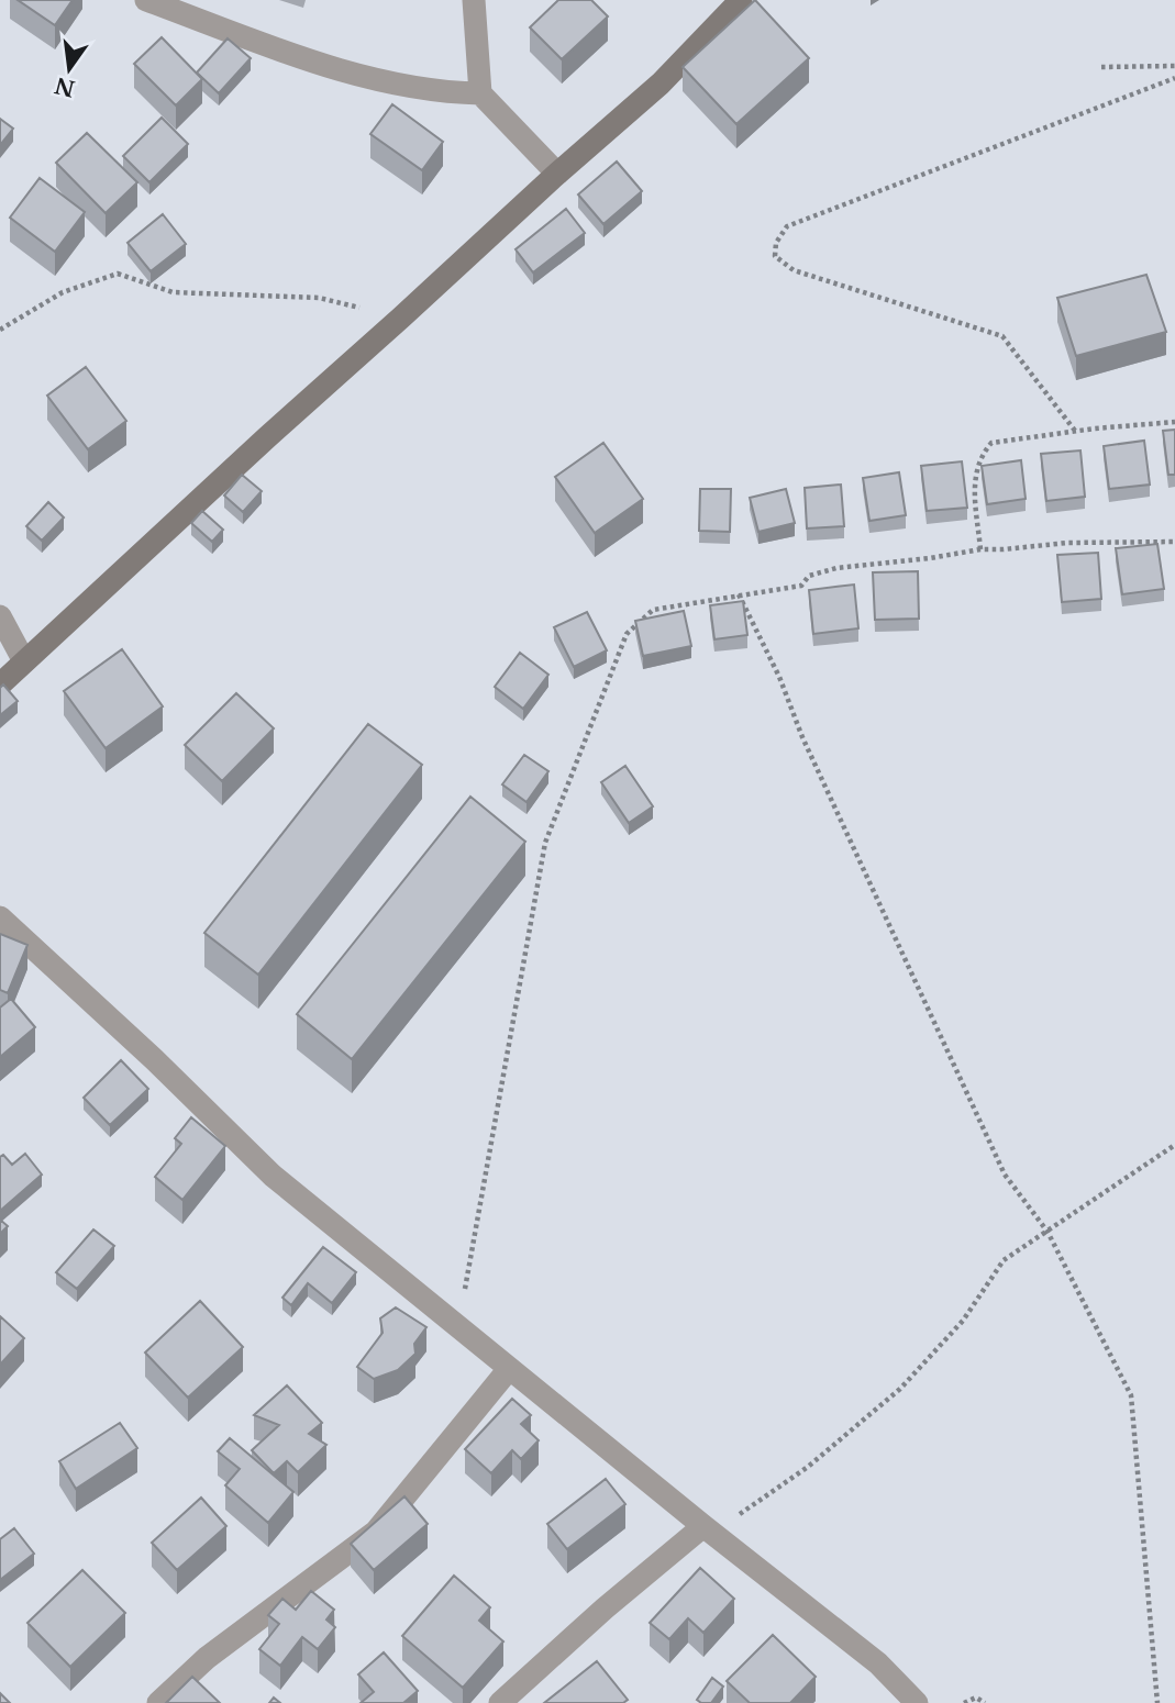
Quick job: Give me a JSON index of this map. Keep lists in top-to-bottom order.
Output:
{
  "north": "bottom"
}
